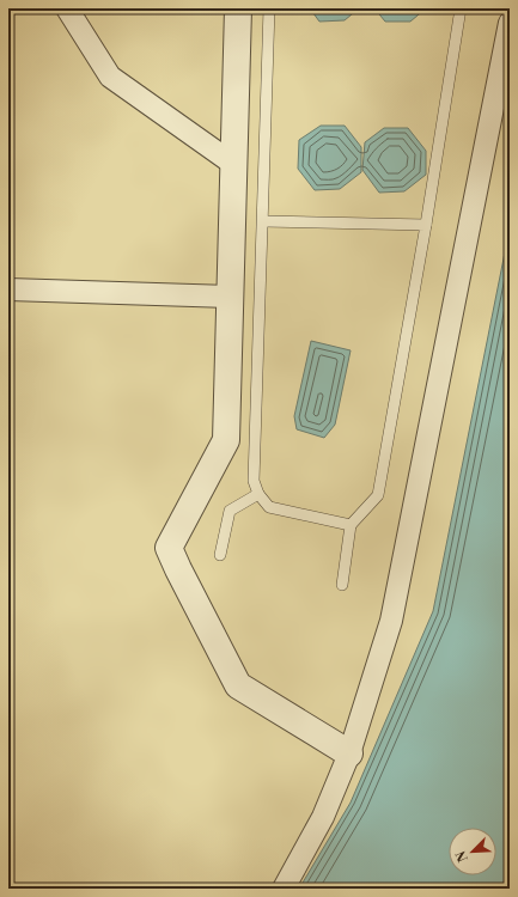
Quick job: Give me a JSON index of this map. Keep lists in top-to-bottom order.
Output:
{
  "north": "bottom left"
}
